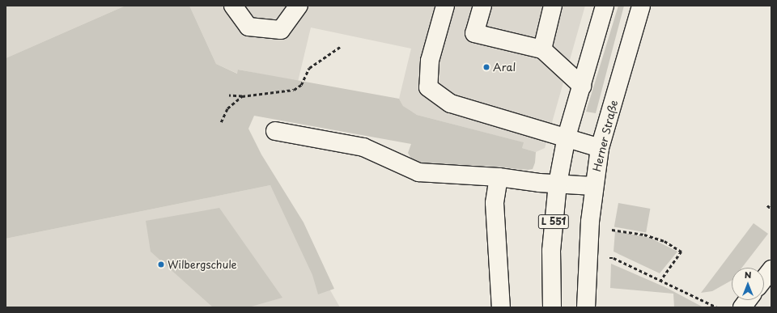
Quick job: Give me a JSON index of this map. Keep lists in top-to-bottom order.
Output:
{
  "streets": {
    "main road": ["Herner Straße", "L 551"]
  },
  "places": ["Aral", "Wilbergschule"],
  "north": "top"
}
